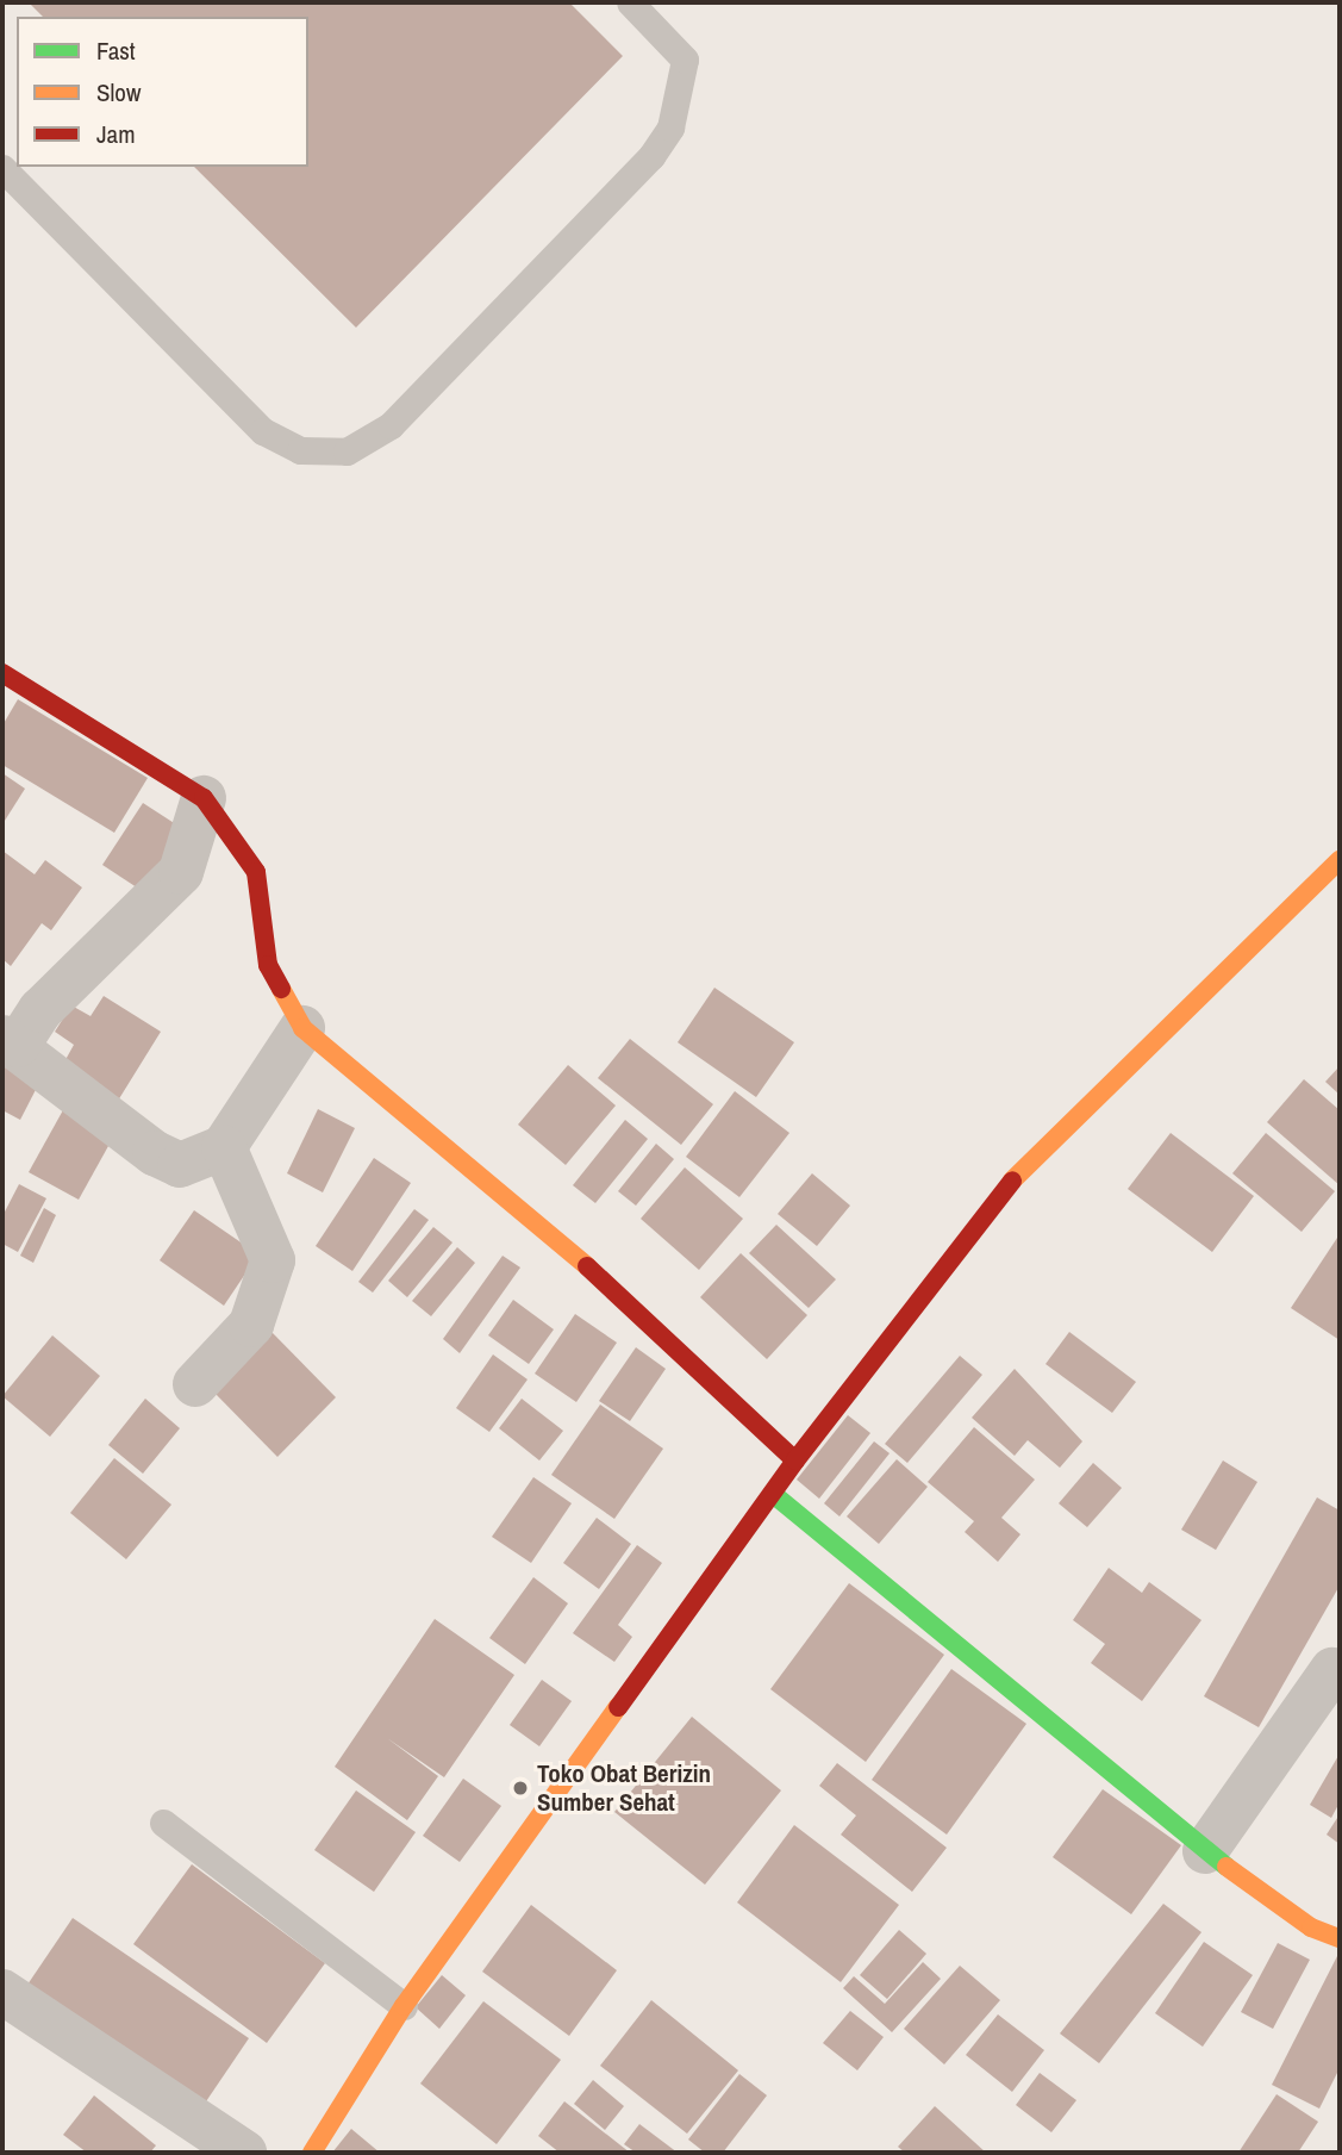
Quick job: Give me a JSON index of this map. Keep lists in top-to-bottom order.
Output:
{
  "places": ["Toko Obat Berizin Sumber Sehat"],
  "legend": ["Fast", "Slow", "Jam"]
}
